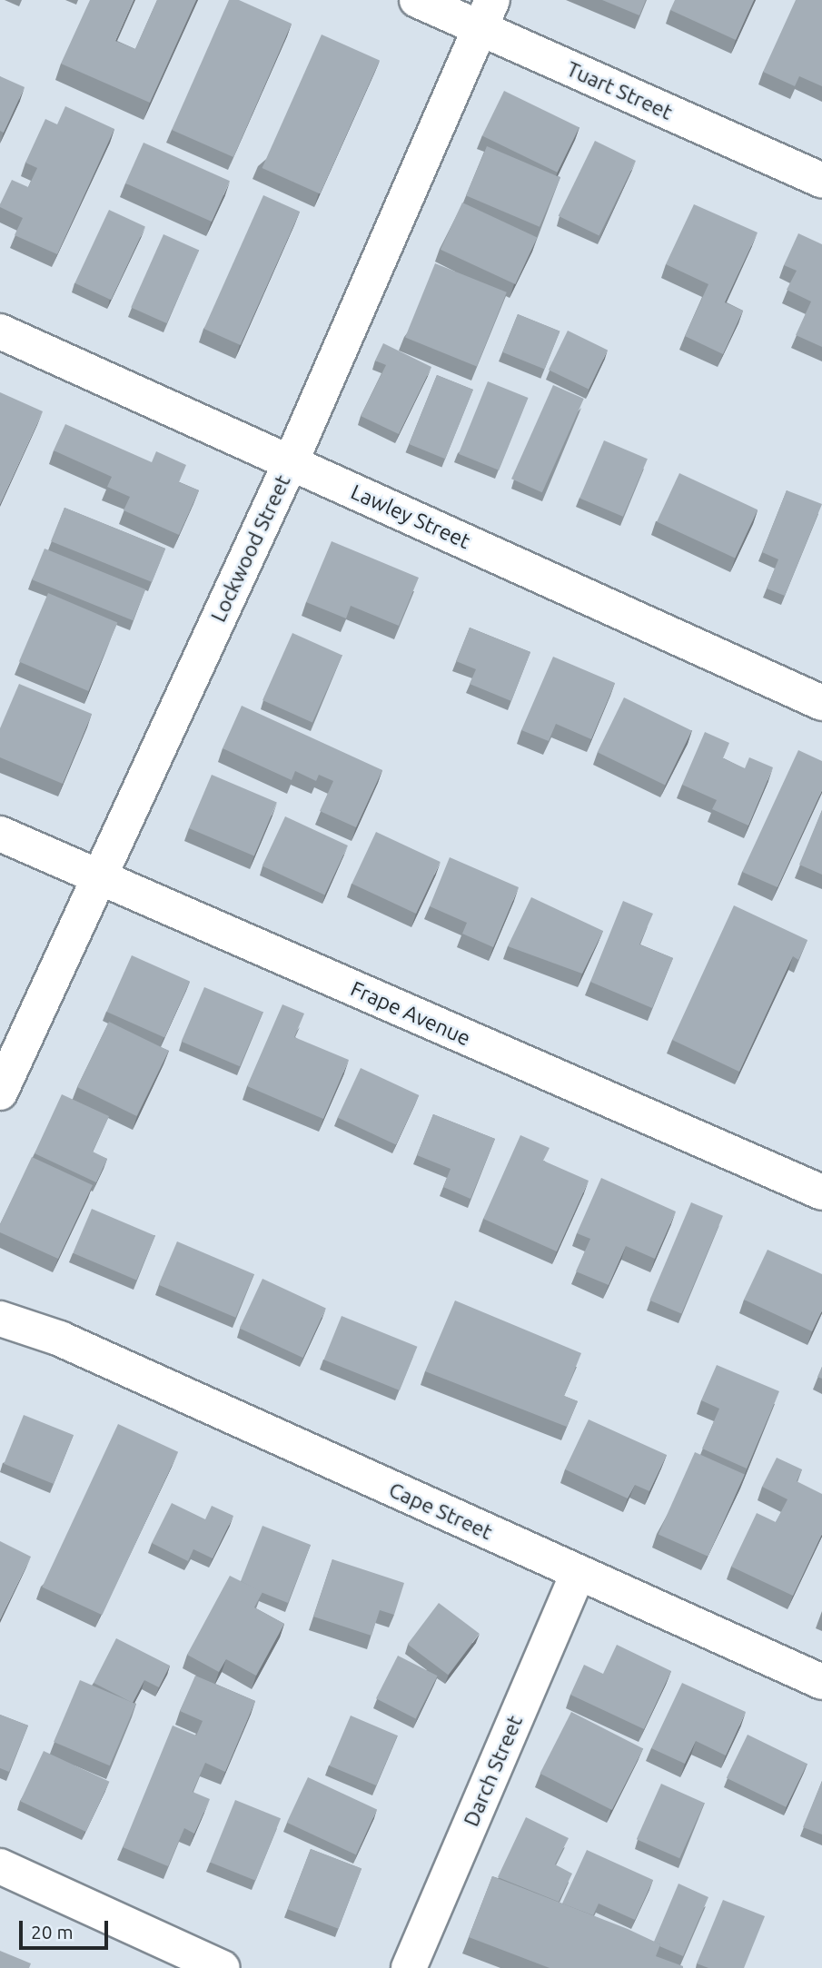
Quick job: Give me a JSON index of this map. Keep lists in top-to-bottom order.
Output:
{
  "streets": {
    "street": [
      "Tuart Street",
      "Lawley Street",
      "Lockwood Street",
      "Frape Avenue",
      "Cape Street",
      "Darch Street"
    ]
  },
  "crossings": [
    ["Tuart Street", "Lockwood Street"],
    ["Lawley Street", "Lockwood Street"],
    ["Lockwood Street", "Frape Avenue"],
    ["Cape Street", "Darch Street"]
  ],
  "scale_bar": "20 m"
}
